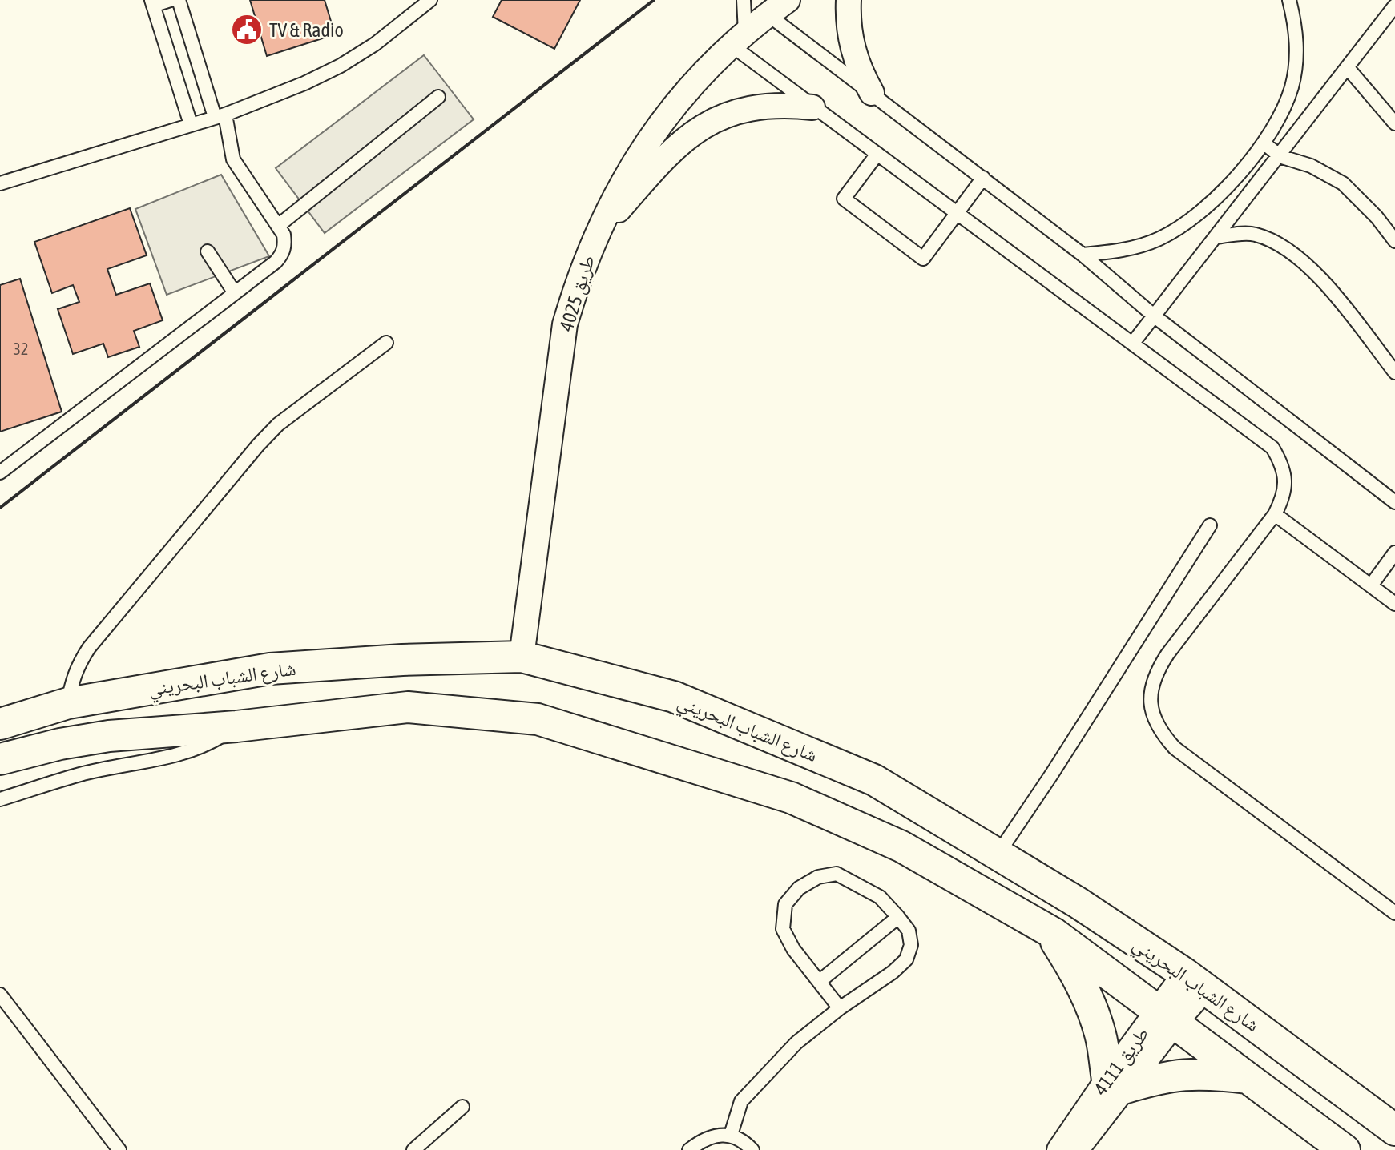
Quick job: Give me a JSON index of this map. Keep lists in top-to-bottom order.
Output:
{
  "streets": {
    "street": ["طريق 4025", "شارع الشباب البحريني", "طريق 4111"]
  },
  "crossings": [
    ["طريق 4025", "شارع الشباب البحريني"],
    ["شارع الشباب البحريني", "طريق 4111"]
  ],
  "places": {
    "public building": ["TV & Radio"]
  },
  "house_numbers": ["32"]
}
